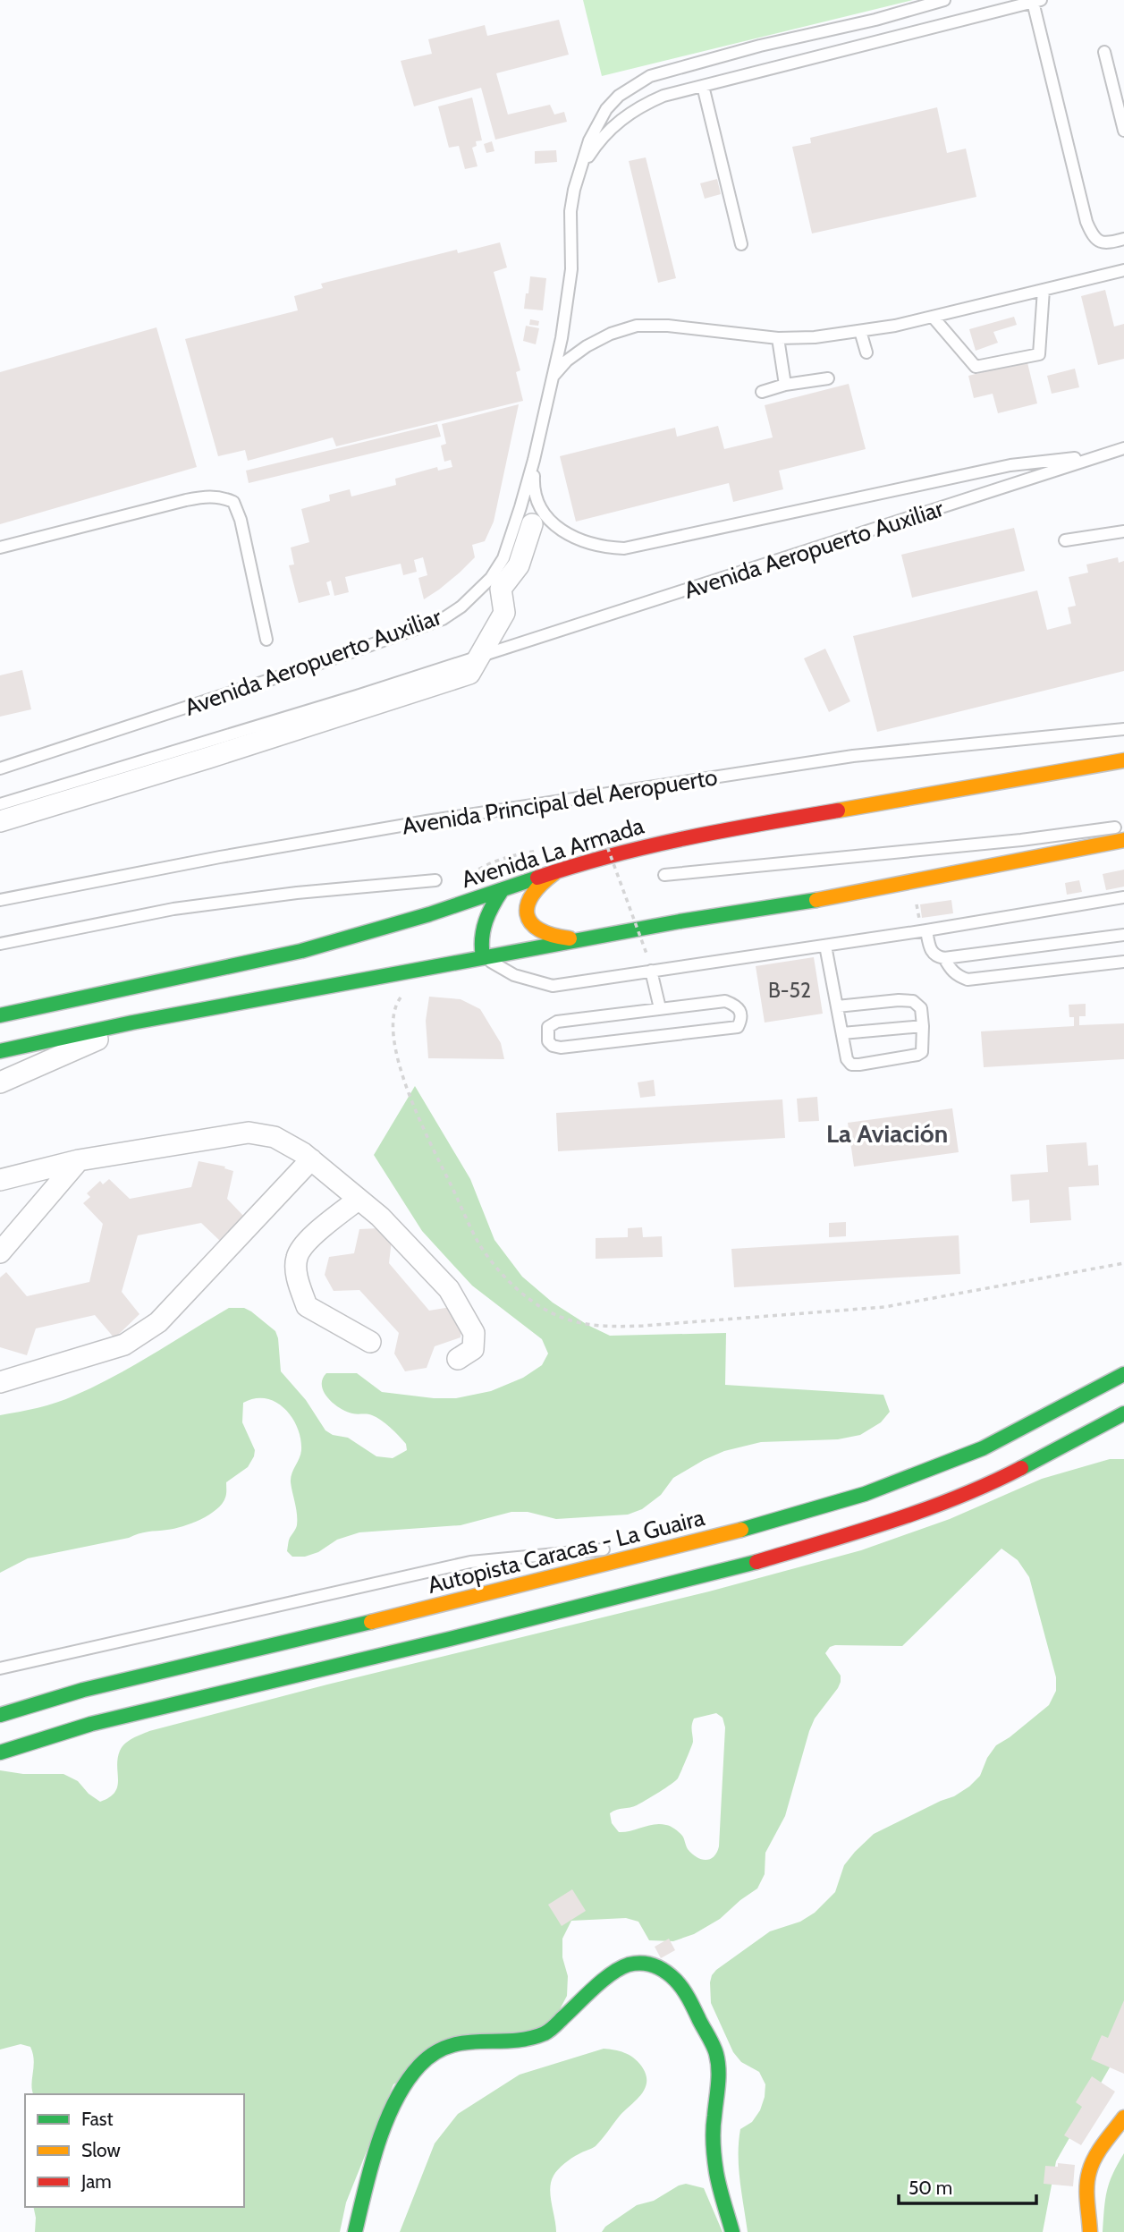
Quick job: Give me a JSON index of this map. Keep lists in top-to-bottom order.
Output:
{
  "streets": {
    "main road": ["Avenida La Armada", "Autopista Caracas - La Guaira"],
    "lane": ["Avenida Aeropuerto Auxiliar", "Avenida Principal del Aeropuerto"]
  },
  "districts": ["La Aviación"],
  "house_numbers": ["B-52"],
  "legend": ["Fast", "Slow", "Jam"],
  "scale_bar": "50 m"
}
